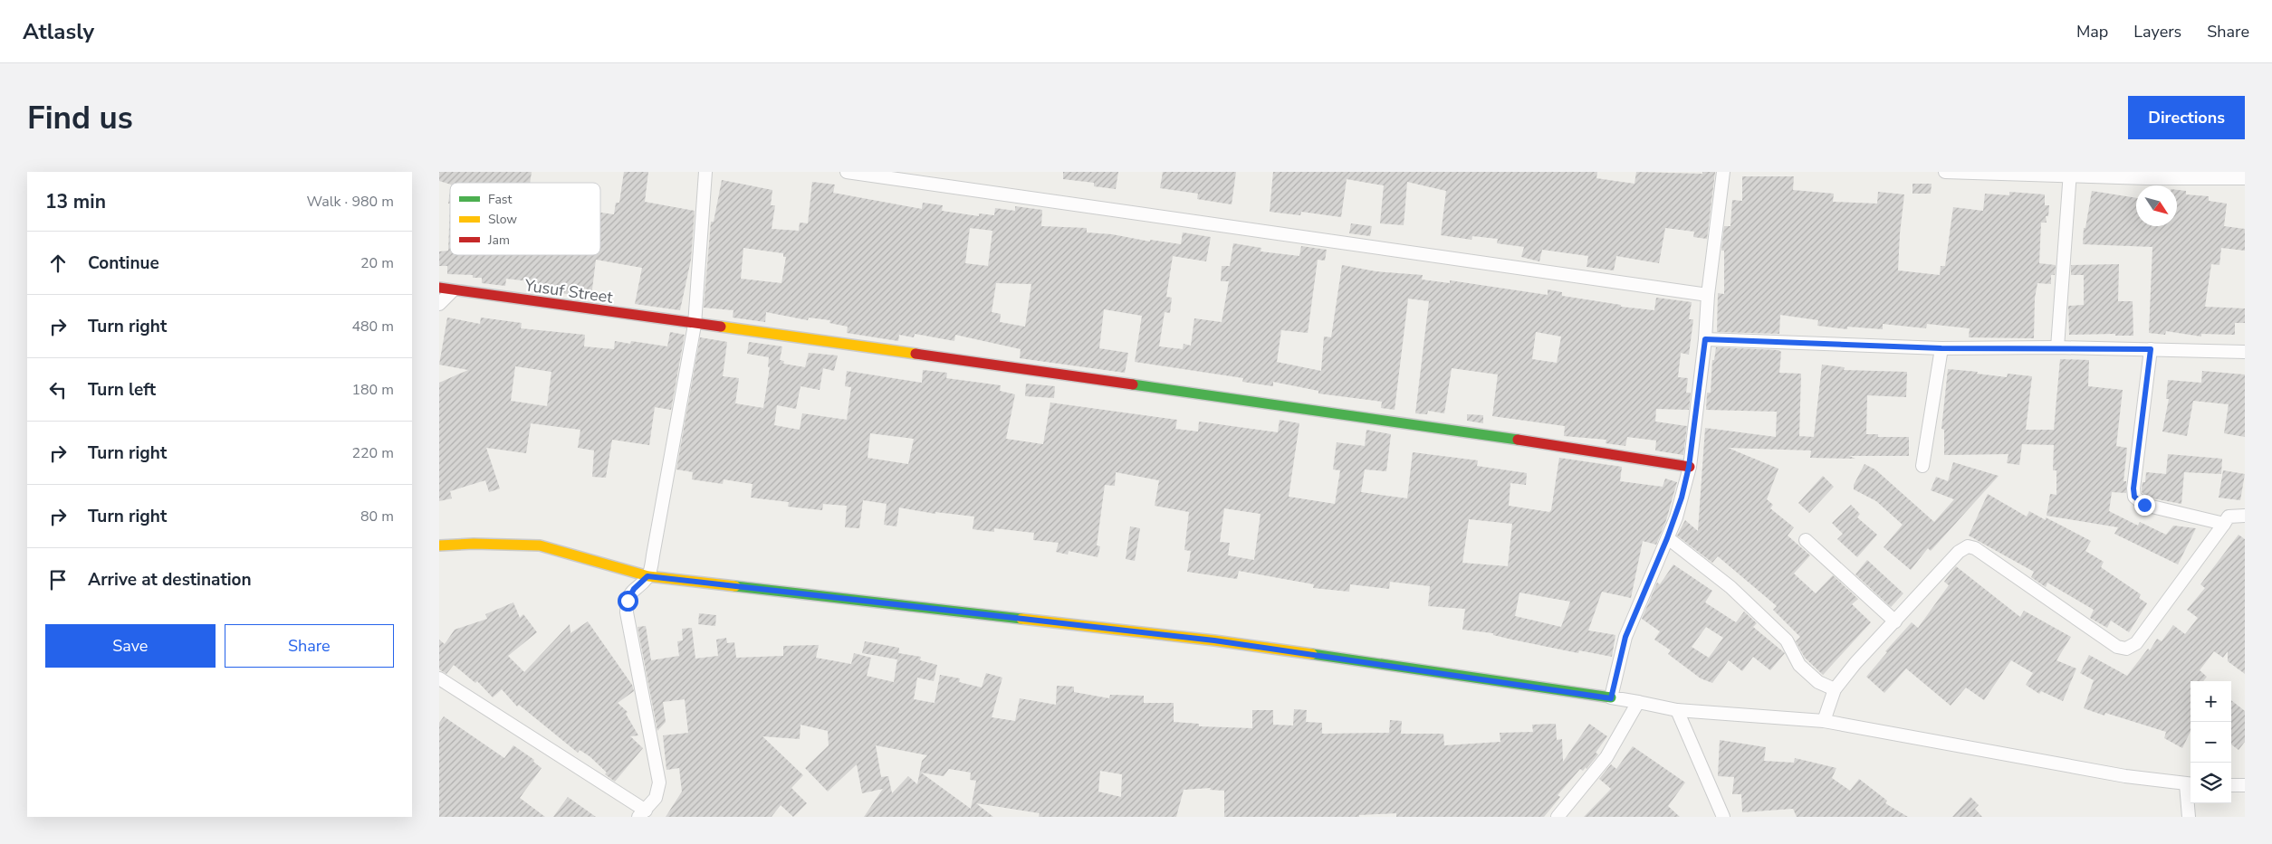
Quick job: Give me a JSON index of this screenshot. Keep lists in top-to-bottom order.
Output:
{
  "streets": {
    "street": ["Yusuf Street"]
  },
  "legend": ["Fast", "Slow", "Jam"],
  "north": "bottom right",
  "page": {
    "header": "Atlasly",
    "nav": ["Map", "Layers", "Share"],
    "buttons": [
      "Directions",
      ["Save", "Share"]
    ],
    "title": "Find us",
    "heading": ["13 min", "Walk · 980 m"],
    "list": [
      ["Continue", "20 m"],
      ["Turn right", "480 m"],
      ["Turn left", "180 m"],
      ["Turn right", "220 m"],
      ["Turn right", "80 m"],
      "Arrive at destination"
    ],
    "map_buttons": ["+", "−"]
  }
}
